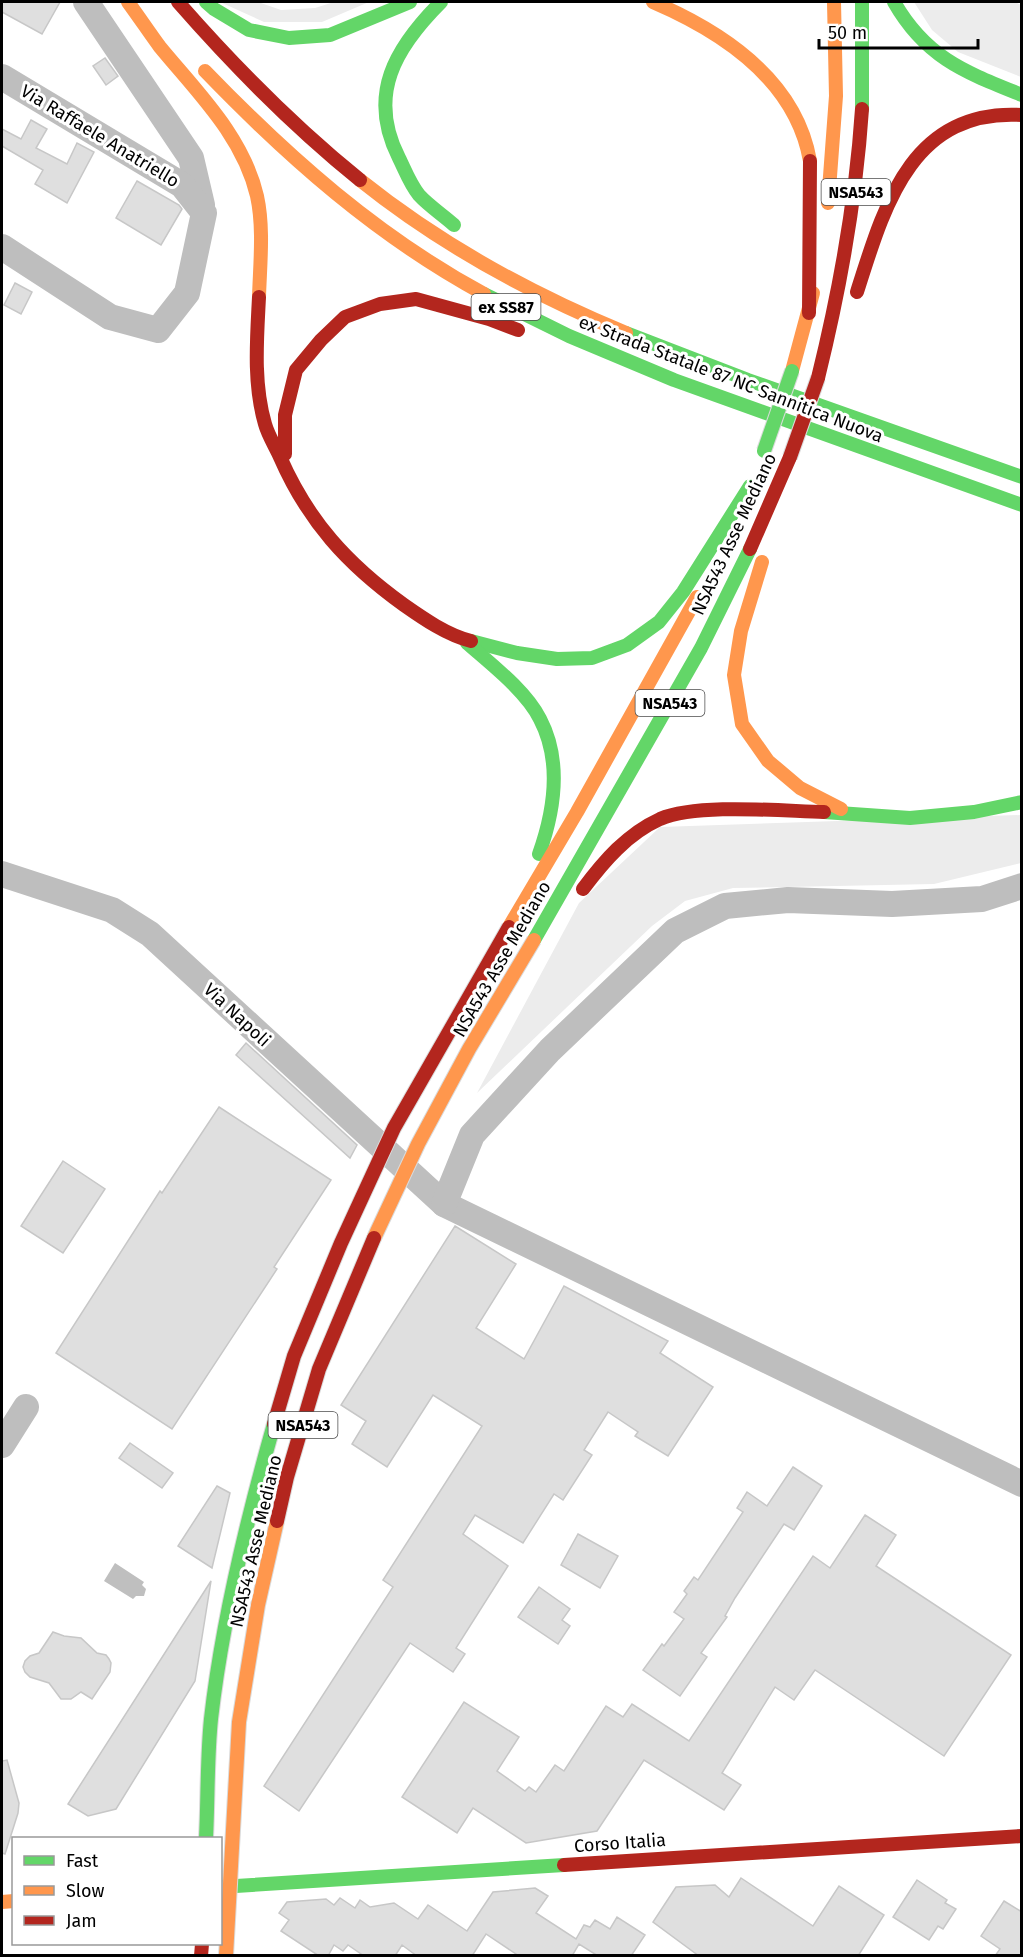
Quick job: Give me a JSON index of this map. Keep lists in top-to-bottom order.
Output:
{
  "streets": {
    "main road": [
      "NSA543",
      "ex SS87",
      "ex Strada Statale 87 NC Sannitica Nuova",
      "NSA543 Asse Mediano",
      "Corso Italia"
    ],
    "street": ["Via Raffaele Anatriello", "Via Napoli"]
  },
  "legend": ["Fast", "Slow", "Jam"],
  "scale_bar": "50 m"
}
